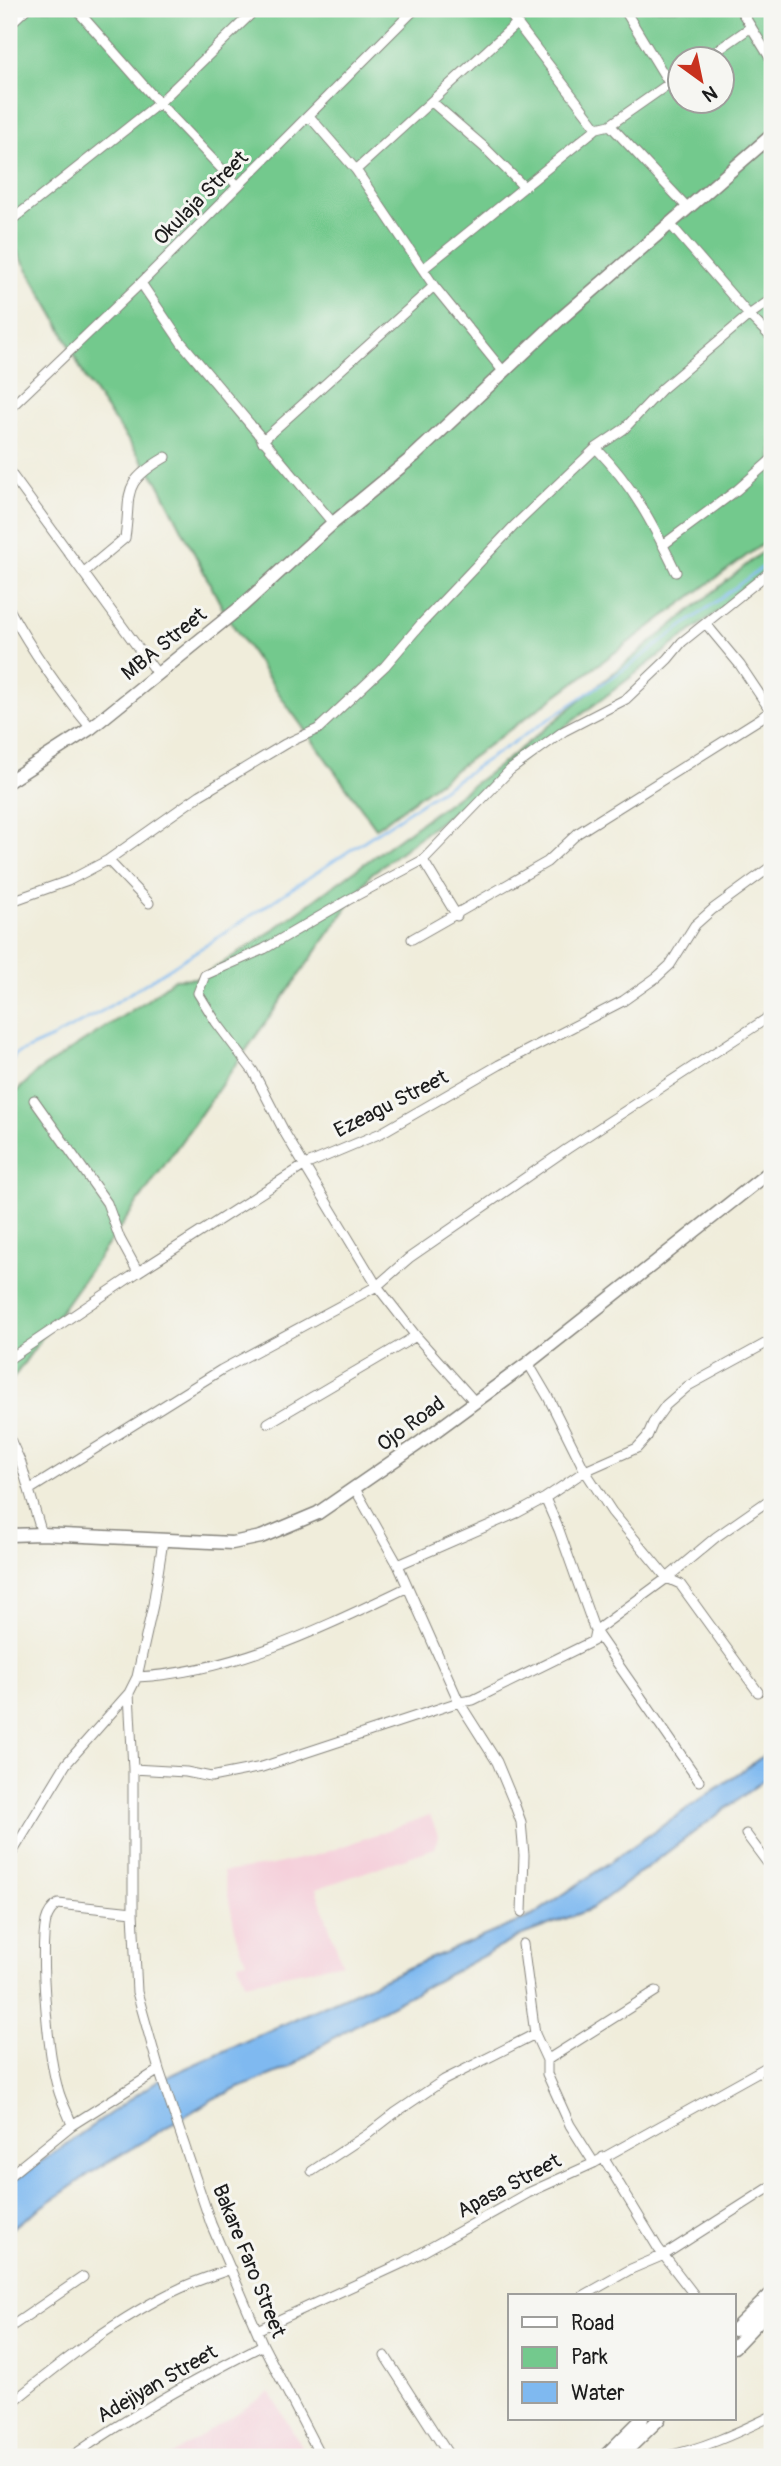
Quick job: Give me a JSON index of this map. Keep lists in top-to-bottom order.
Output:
{
  "streets": {
    "street": [
      "Okulaja Street",
      "MBA Street",
      "Ezeagu Street",
      "Ojo Road",
      "Apasa Street",
      "Bakare Faro Street",
      "Adejiyan Street"
    ]
  },
  "crossings": [
    ["Apasa Street", "Bakare Faro Street"],
    ["Bakare Faro Street", "Adejiyan Street"]
  ],
  "legend": ["Road", "Park", "Water"],
  "north": "bottom right"
}
